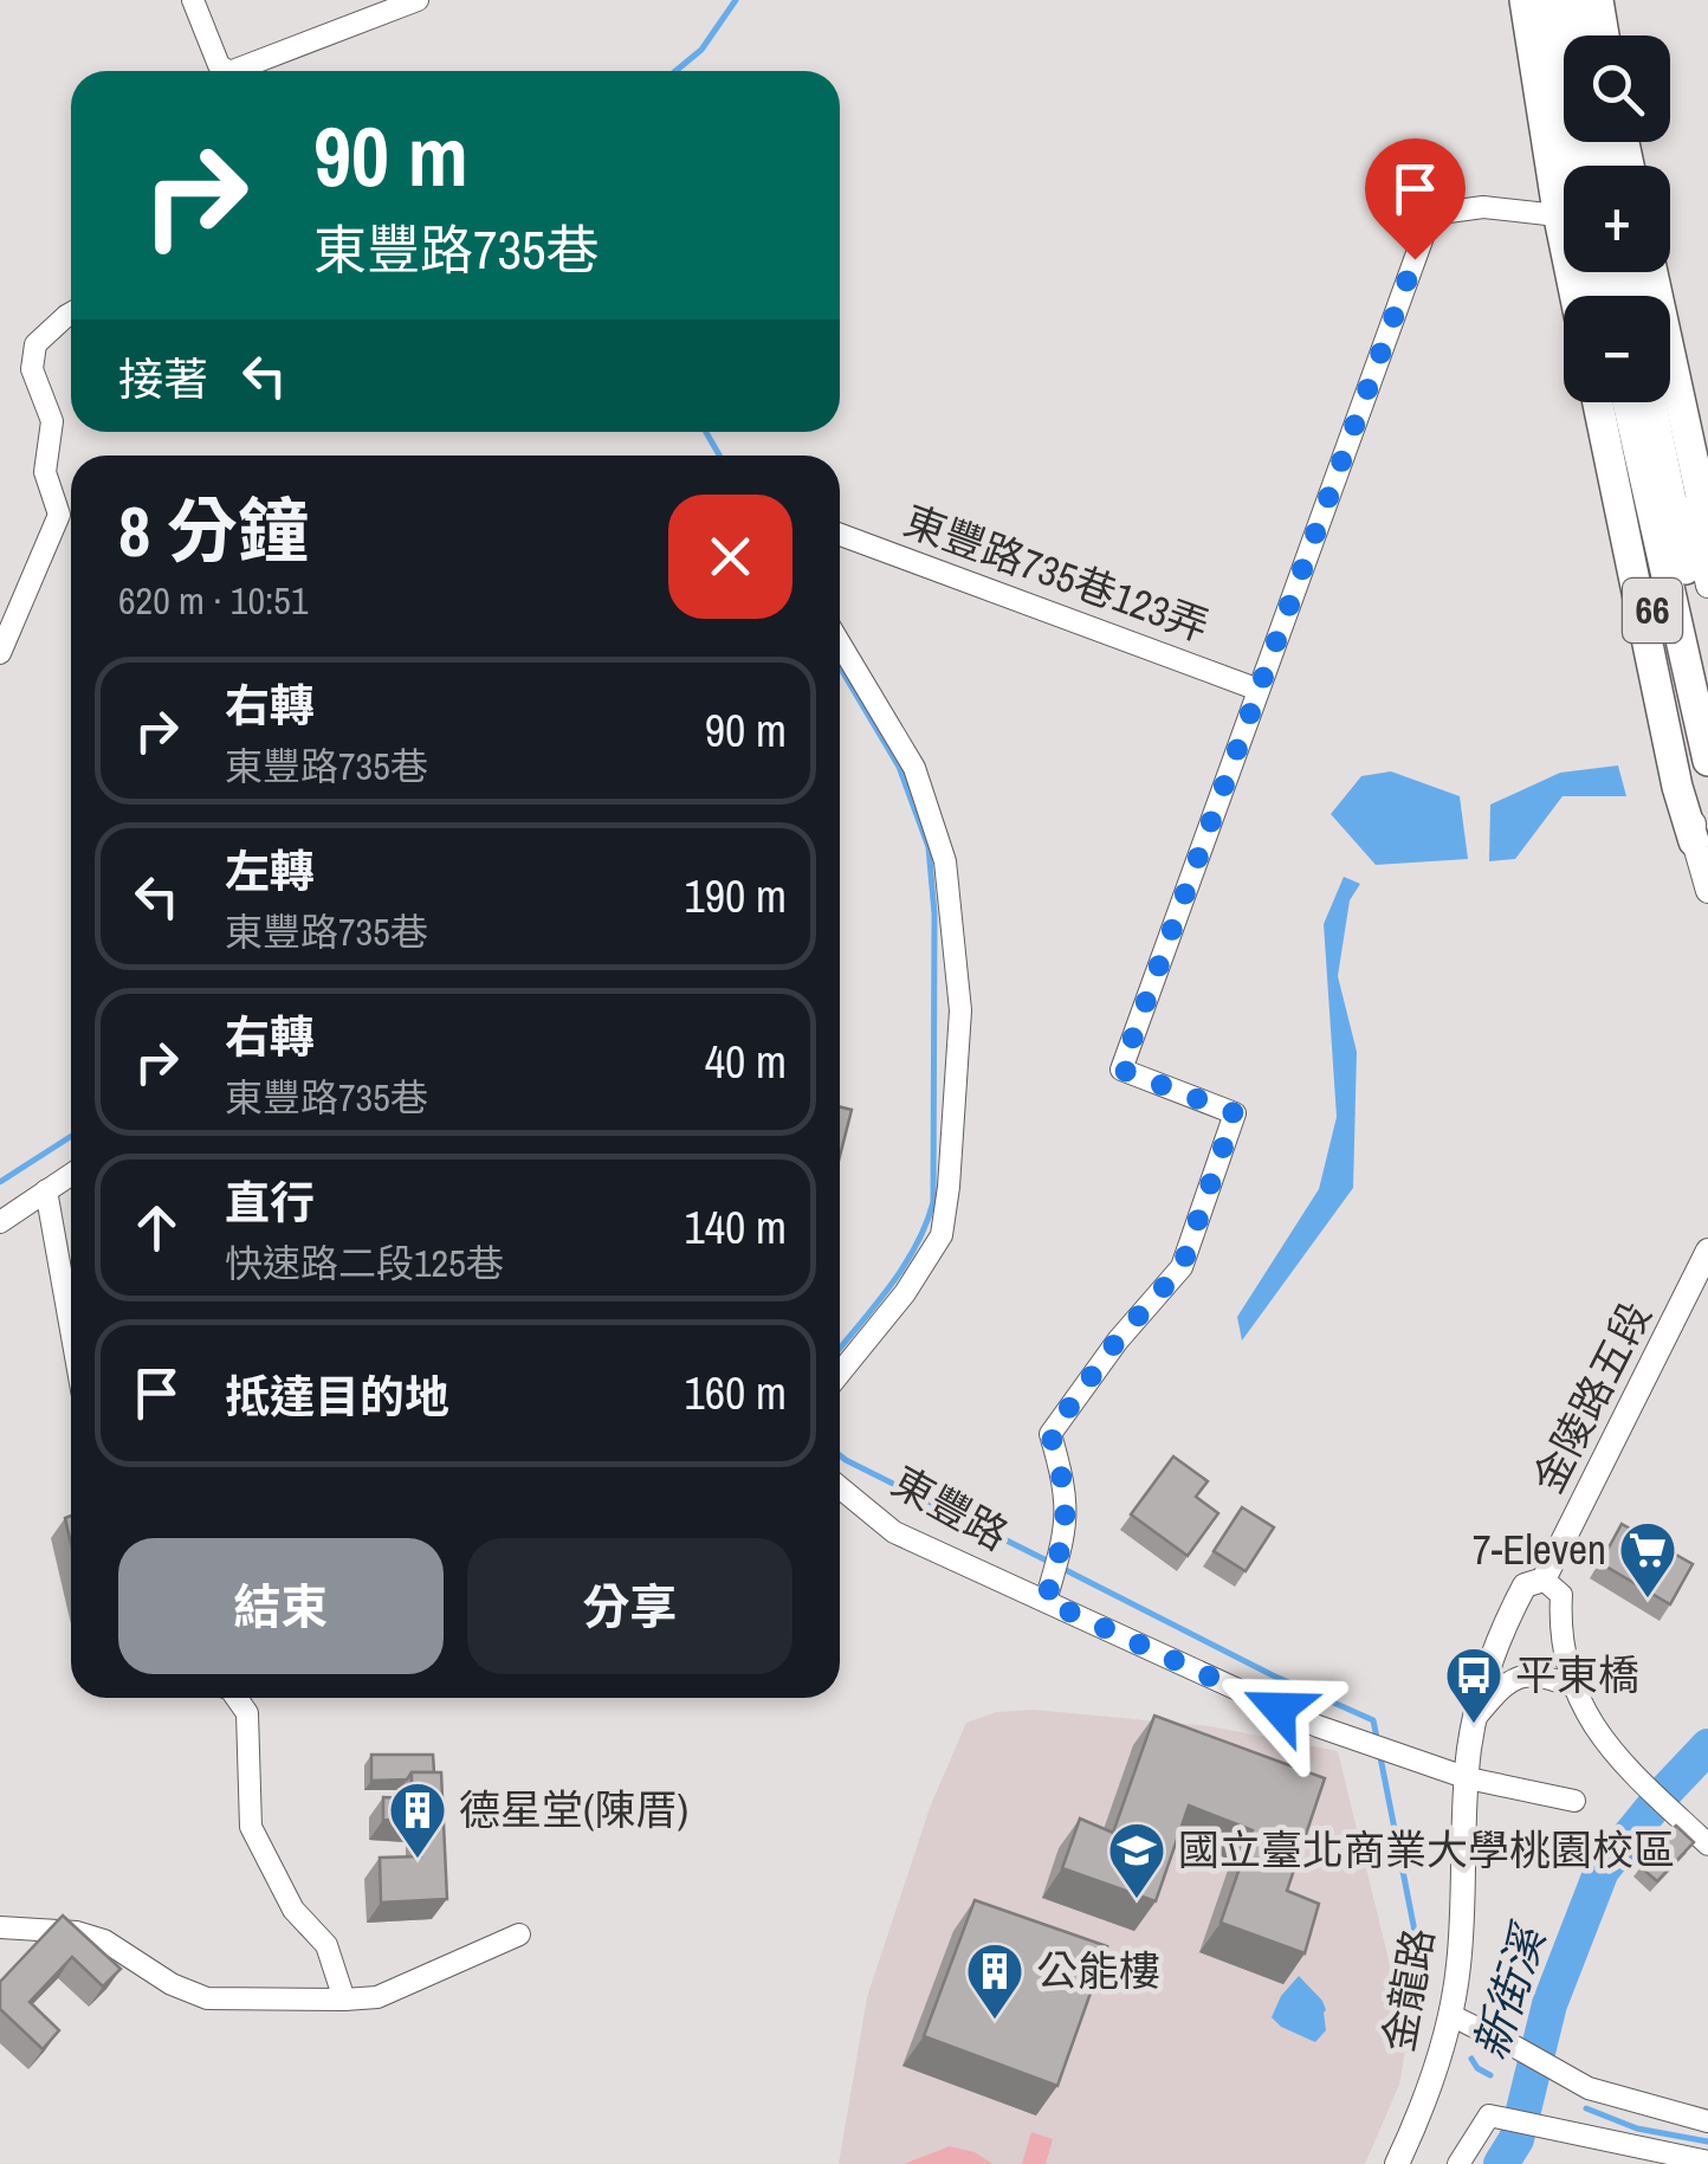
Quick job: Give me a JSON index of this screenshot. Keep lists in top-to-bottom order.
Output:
{
  "streets": {
    "highway": ["66"],
    "main road": ["金陵路五段", "金龍路"],
    "street": ["東豐路735巷123弄", "東豐路"]
  },
  "crossings": [
    ["金陵路五段", "金龍路"],
    ["東豐路", "金龍路"]
  ],
  "water": ["新街溪"],
  "places": {
    "supermarket": ["7-Eleven"],
    "bus stop": ["平東橋"],
    "building": ["德星堂(陳厝)", "公能樓"],
    "school or university": ["國立臺北商業大學桃園校區"]
  },
  "page": {
    "map_buttons": ["+", "−"],
    "turn": ["90 m", "東豐路735巷"],
    "then": "接著",
    "heading": ["8 分鐘", "620 m · 10:51"],
    "list": [
      {
        "name": "右轉",
        "note": "東豐路735巷",
        "value": "90 m"
      },
      {
        "name": "左轉",
        "note": "東豐路735巷",
        "value": "190 m"
      },
      {
        "name": "右轉",
        "note": "東豐路735巷",
        "value": "40 m"
      },
      {
        "name": "直行",
        "note": "快速路二段125巷",
        "value": "140 m"
      },
      {
        "name": "抵達目的地",
        "value": "160 m"
      }
    ],
    "buttons": ["結束", "分享"]
  }
}
